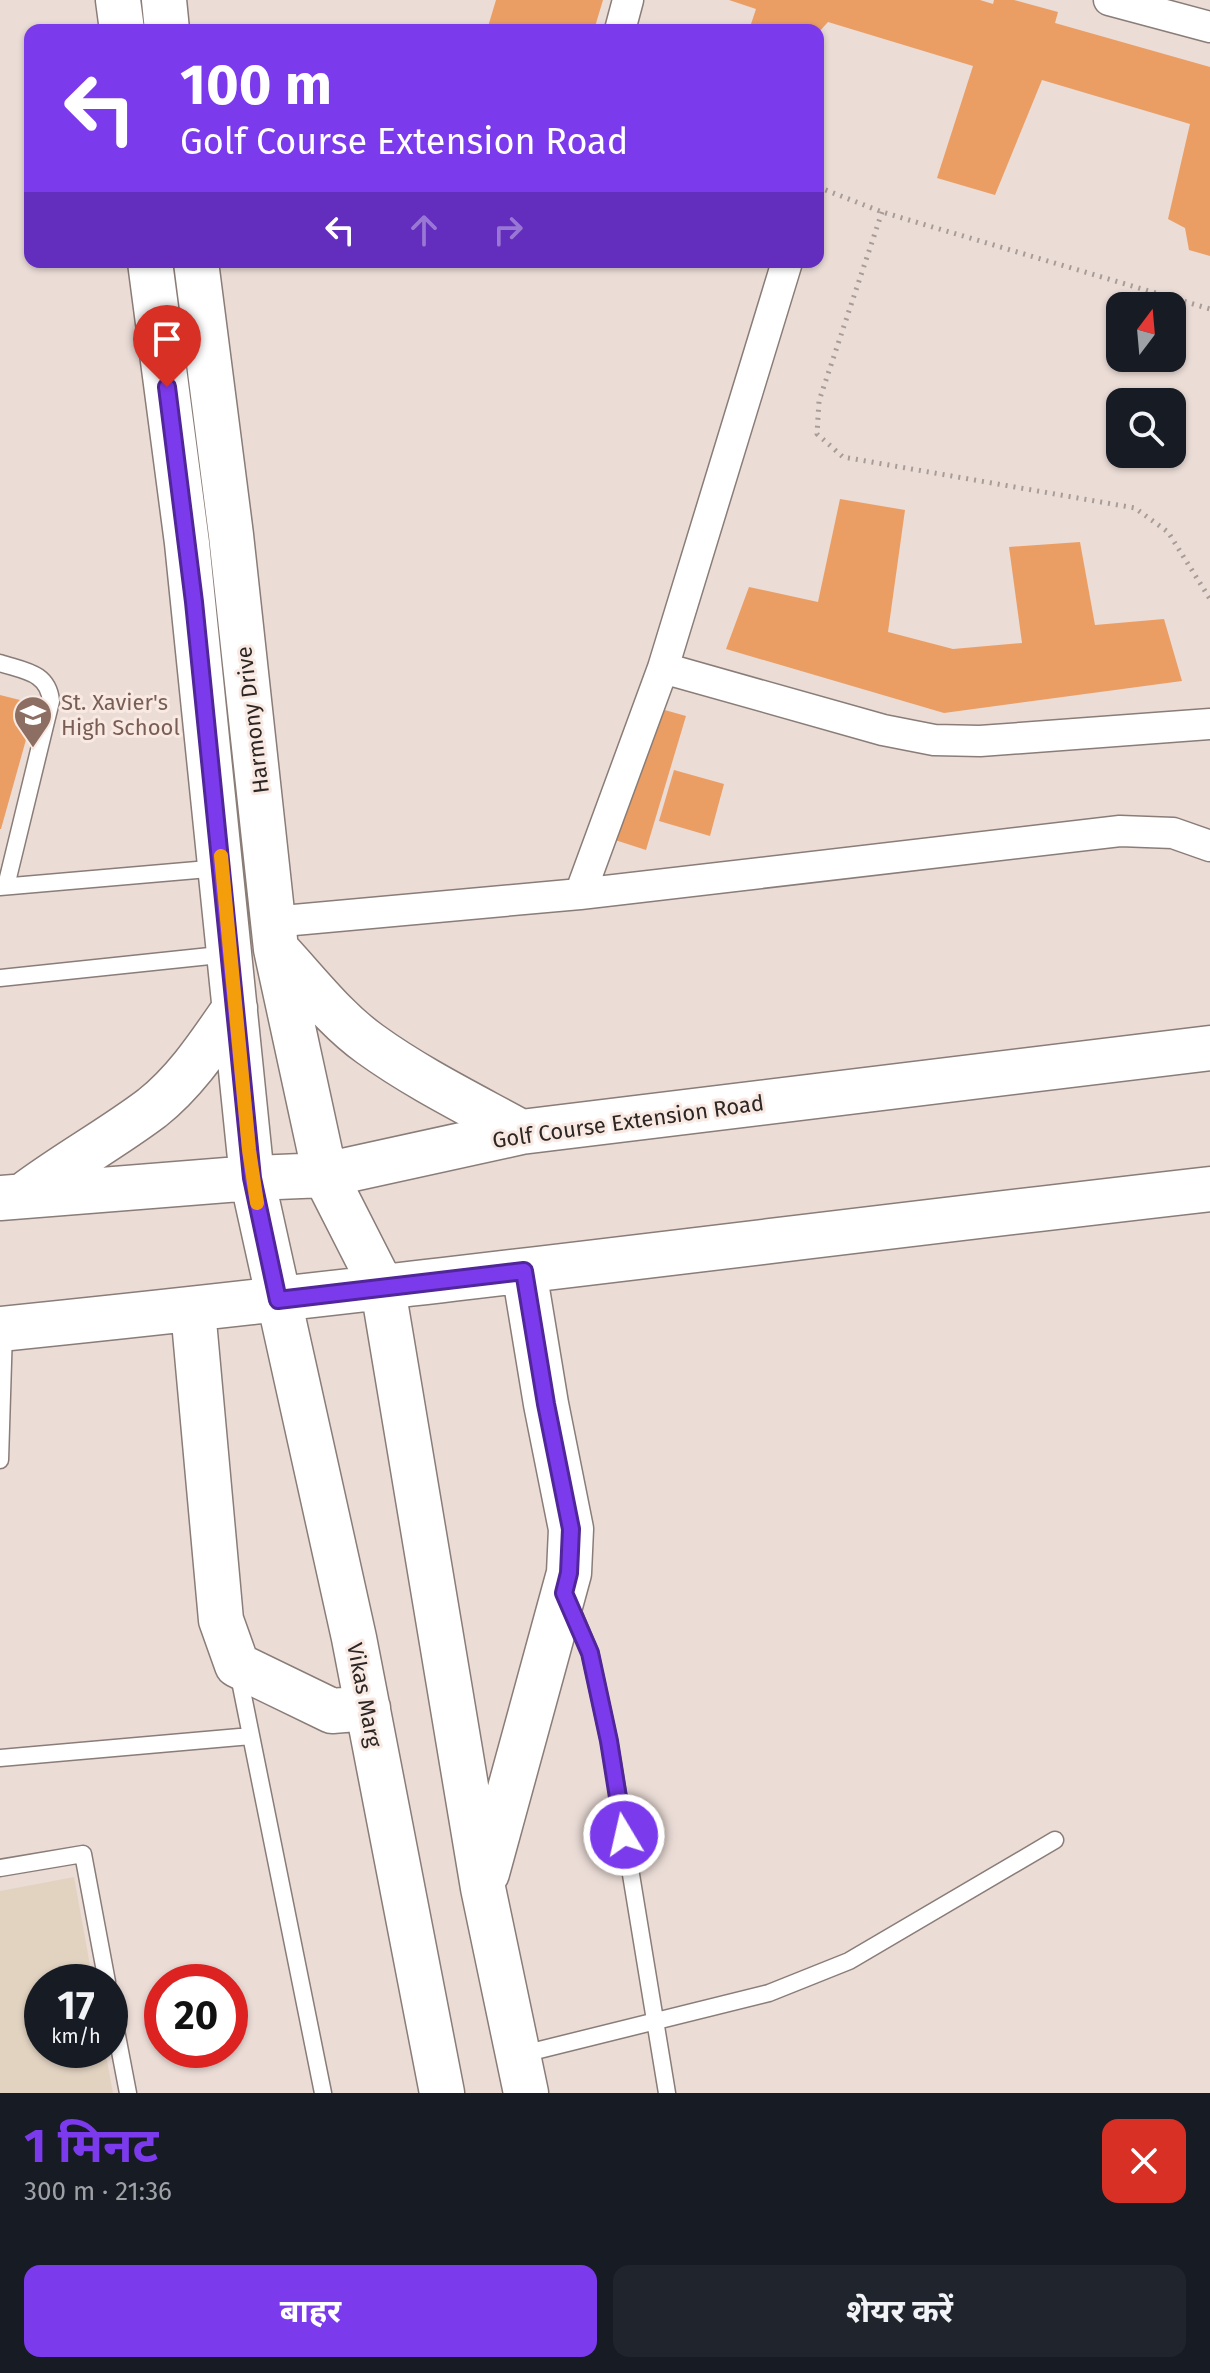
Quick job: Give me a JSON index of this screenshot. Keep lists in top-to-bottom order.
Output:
{
  "streets": {
    "main road": ["Harmony Drive", "Golf Course Extension Road", "Vikas Marg"]
  },
  "crossings": [
    ["Harmony Drive", "Golf Course Extension Road"],
    ["Harmony Drive", "Vikas Marg"],
    ["Golf Course Extension Road", "Vikas Marg"]
  ],
  "places": {
    "school or university": ["St. Xavier's High School"]
  },
  "north": "top",
  "page": {
    "turn": ["100 m", "Golf Course Extension Road"],
    "speed": "17 km/h",
    "limit": "20",
    "heading": ["1 मिनट", "300 m · 21:36"],
    "buttons": ["बाहर", "शेयर करें"]
  }
}
